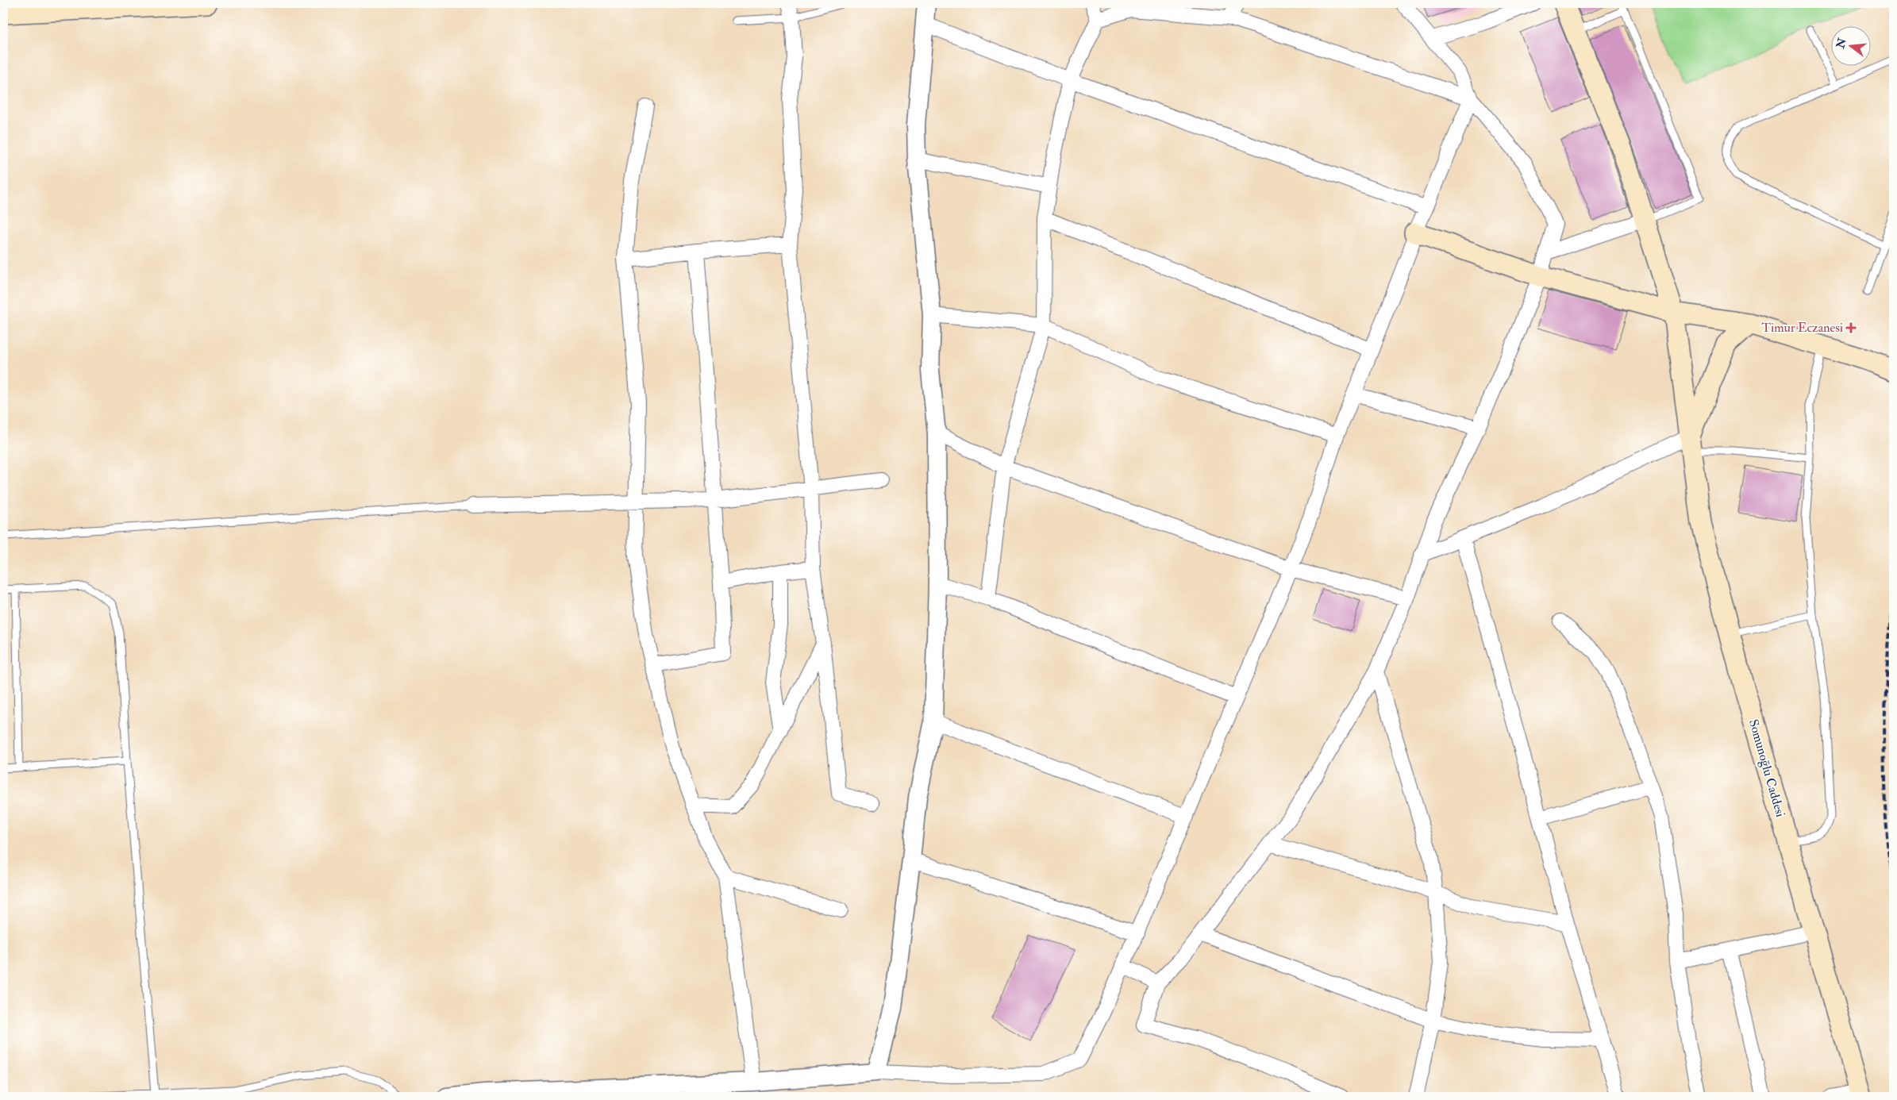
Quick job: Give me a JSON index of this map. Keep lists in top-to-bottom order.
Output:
{
  "streets": {
    "main road": ["Somunoğlu Caddesi"]
  },
  "places": {
    "health": ["Timur Eczanesi"]
  },
  "north": "left"
}
